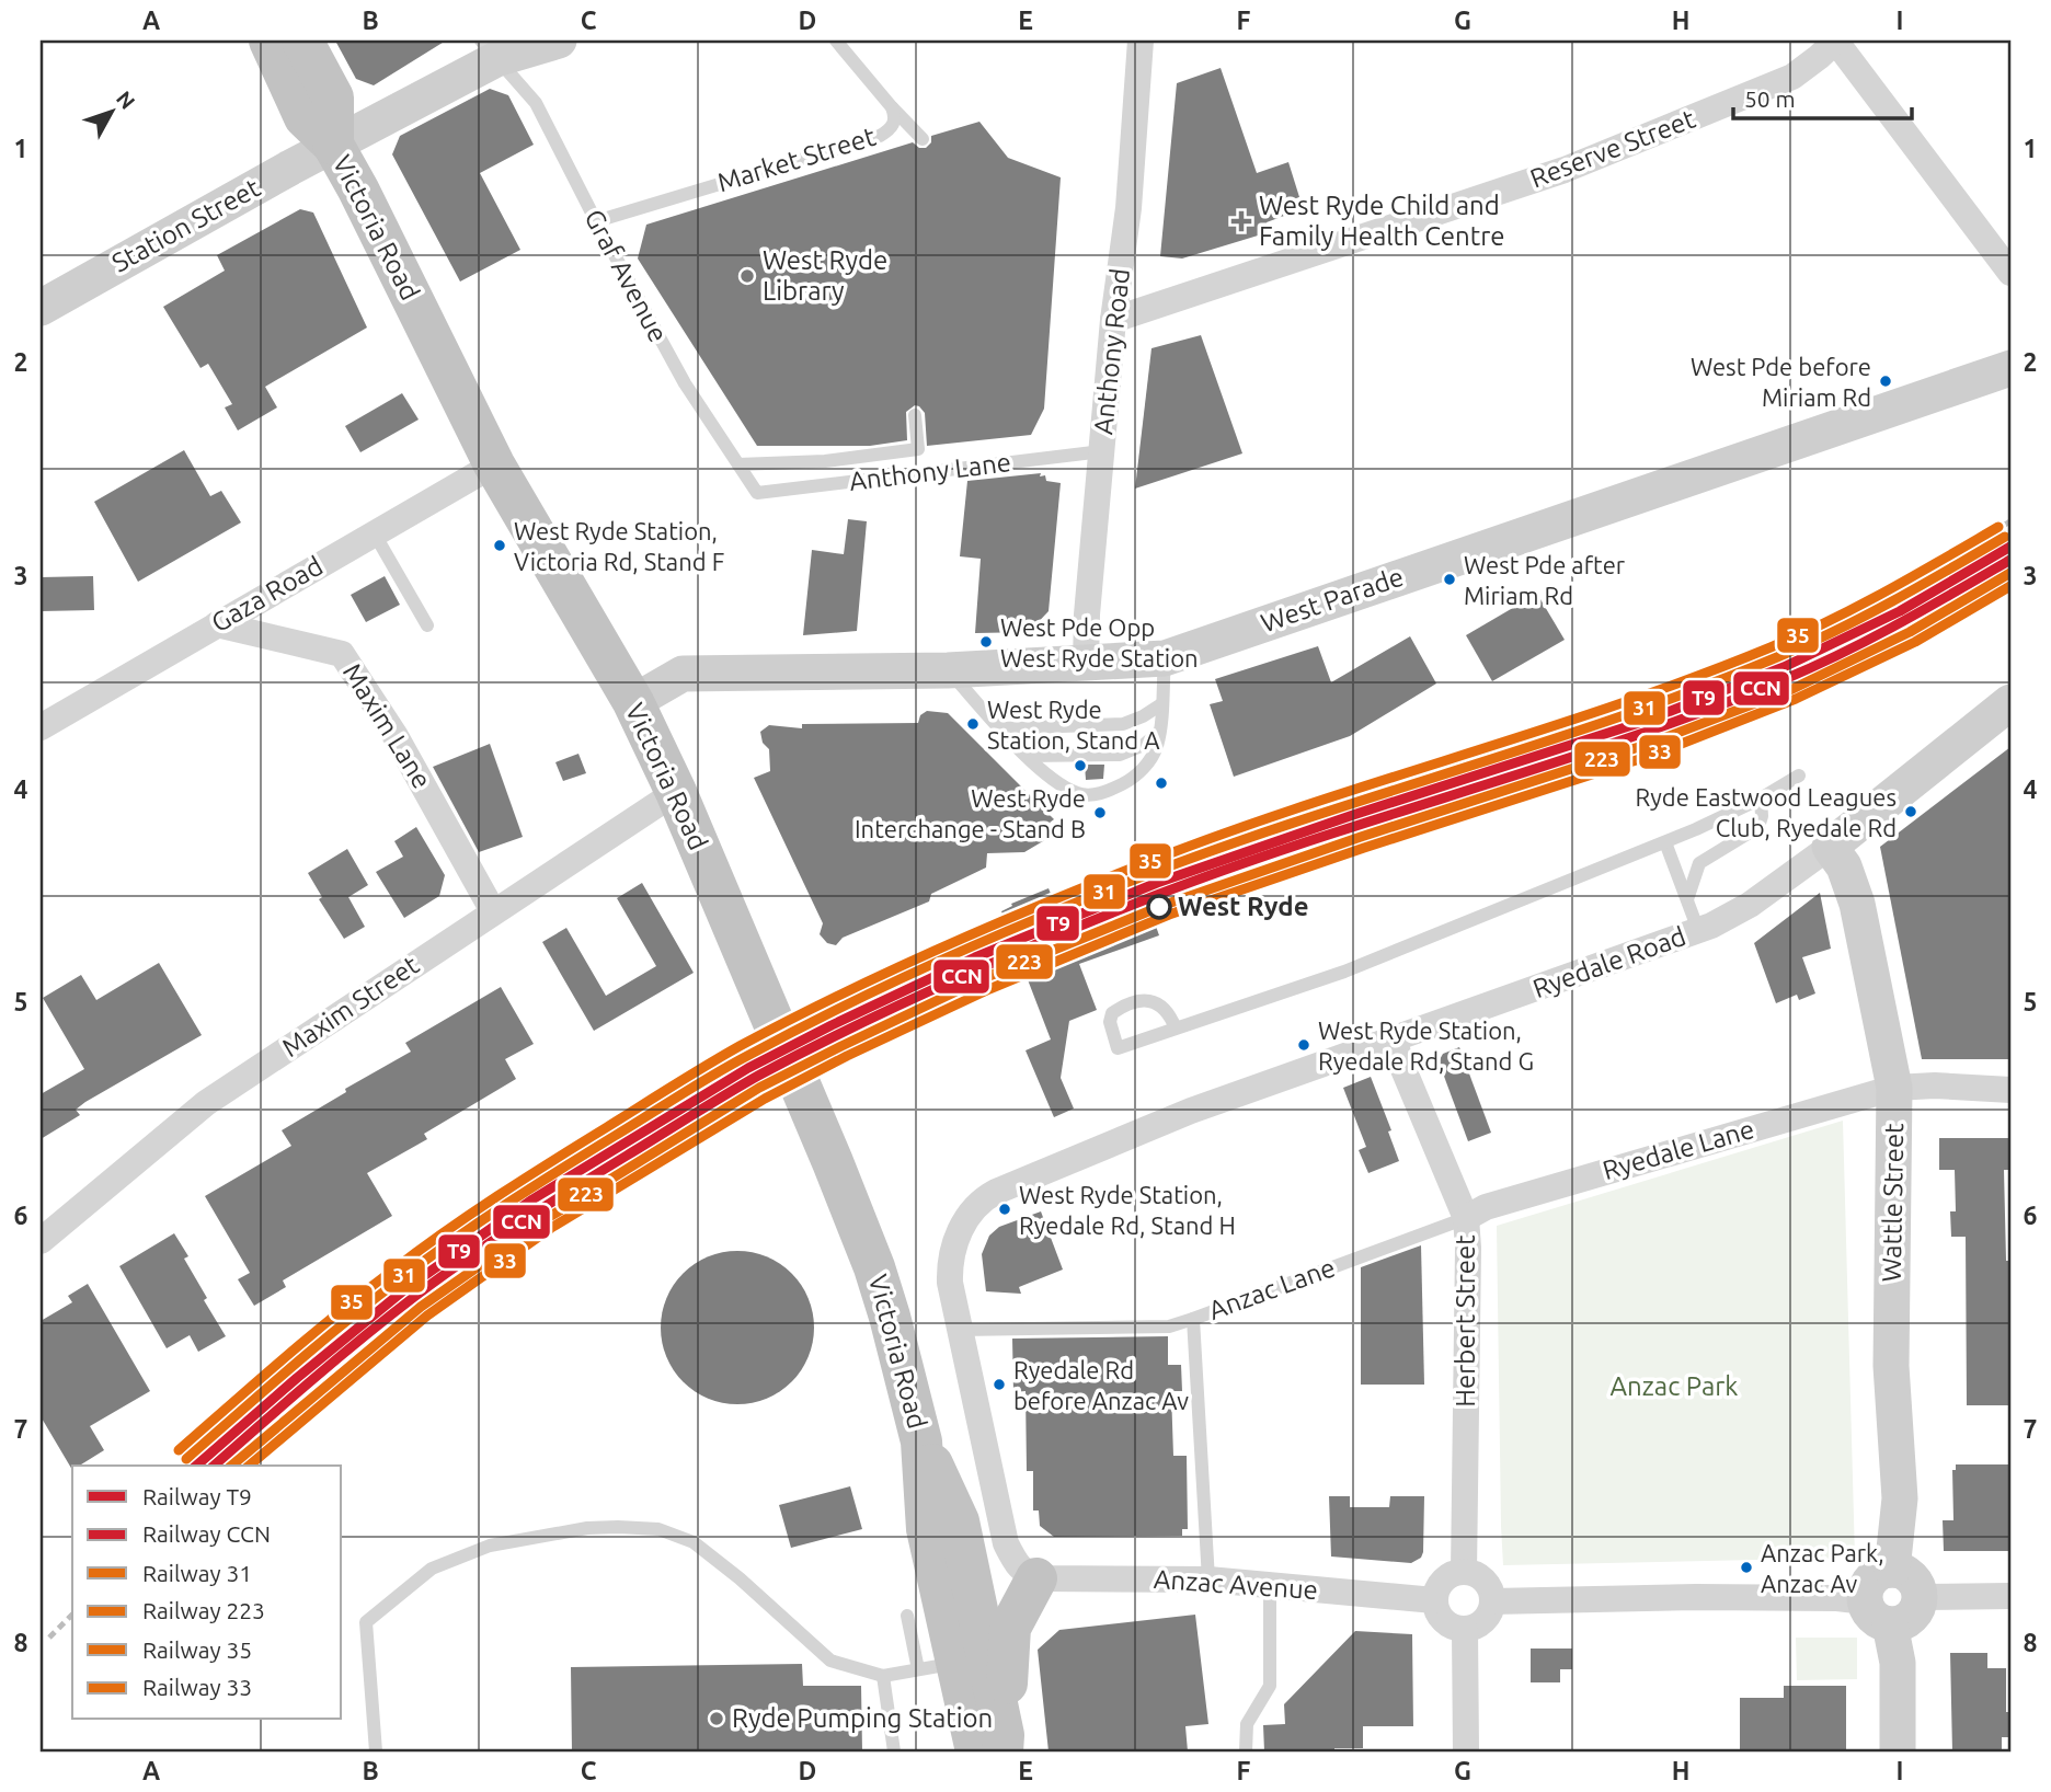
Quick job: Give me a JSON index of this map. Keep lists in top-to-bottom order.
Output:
{
  "streets": {
    "highway": ["Victoria Road"],
    "street": [
      "Reserve Street",
      "Station Street",
      "Anthony Road",
      "Gaza Road",
      "West Parade",
      "Maxim Lane",
      "Ryedale Road",
      "Maxim Street",
      "Ryedale Lane",
      "Wattle Street",
      "Herbert Street",
      "Anzac Avenue"
    ],
    "lane": [
      "Market Street",
      "Graf Avenue",
      "Anthony Lane",
      "Anzac Lane"
    ]
  },
  "crossings": [
    ["Reserve Street", "Anthony Road"],
    ["Market Street", "Graf Avenue"],
    ["Station Street", "Victoria Road"],
    ["Station Street", "Graf Avenue"],
    ["Victoria Road", "Gaza Road"],
    ["Victoria Road", "West Parade"],
    ["Victoria Road", "Maxim Street"],
    ["Graf Avenue", "Anthony Lane"],
    ["Anthony Road", "Anthony Lane"],
    ["Anthony Road", "West Parade"],
    ["Gaza Road", "Maxim Lane"],
    ["Maxim Lane", "Maxim Street"],
    ["Ryedale Road", "Wattle Street"],
    ["Ryedale Road", "Herbert Street"],
    ["Ryedale Lane", "Wattle Street"],
    ["Ryedale Lane", "Anzac Lane"],
    ["Ryedale Lane", "Herbert Street"],
    ["Anzac Lane", "Herbert Street"],
    ["Anzac Lane", "Anzac Avenue"],
    ["Herbert Street", "Anzac Avenue"]
  ],
  "parks": ["Anzac Park"],
  "places": {
    "health": ["West Ryde Child and Family Health Centre"],
    "other": [
      "West Ryde Library",
      "West Pde before Miriam Rd",
      "West Ryde Station, Victoria Rd, Stand F",
      "West Pde after Miriam Rd",
      "West Pde Opp West Ryde Station",
      "West Ryde Station, Stand A",
      "Ryde Eastwood Leagues Club, Ryedale Rd",
      "West Ryde Interchange - Stand B",
      "West Ryde",
      "West Ryde Station, Ryedale Rd, Stand G",
      "West Ryde Station, Ryedale Rd, Stand H",
      "Ryedale Rd before Anzac Av",
      "Anzac Park, Anzac Av",
      "Ryde Pumping Station"
    ]
  },
  "lines": [
    "rail line 35",
    "rail line 31",
    "rail line T9",
    "rail line CCN",
    "rail line 223",
    "rail line 33"
  ],
  "legend": [
    "Railway T9",
    "Railway CCN",
    "Railway 31",
    "Railway 223",
    "Railway 35",
    "Railway 33"
  ],
  "scale_bar": "50 m",
  "north": "top right",
  "grid": {
    "columns": [
      "A",
      "B",
      "C",
      "D",
      "E",
      "F",
      "G",
      "H",
      "I"
    ],
    "rows": [
      "1",
      "2",
      "3",
      "4",
      "5",
      "6",
      "7",
      "8"
    ]
  }
}
